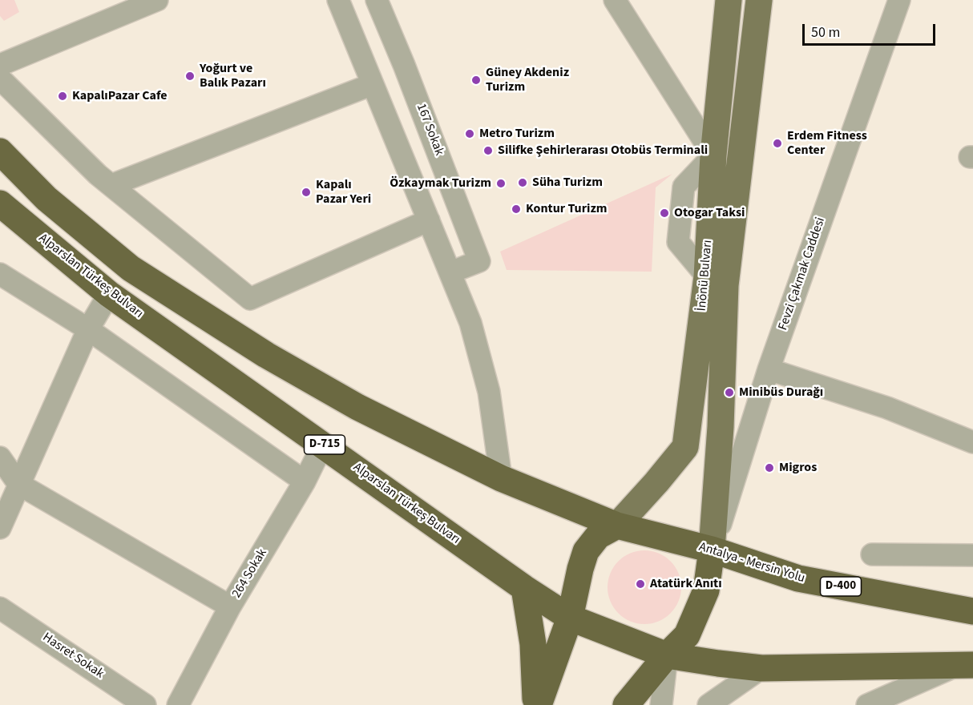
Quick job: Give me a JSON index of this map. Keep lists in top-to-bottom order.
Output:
{
  "streets": {
    "highway": [
      "Alparslan Türkeş Bulvarı",
      "D-715",
      "Antalya - Mersin Yolu",
      "D-400"
    ],
    "main road": ["İnönü Bulvarı"],
    "street": [
      "167 Sokak",
      "Fevzi Çakmak Caddesi",
      "264 Sokak",
      "Hasret Sokak"
    ]
  },
  "crossings": [
    ["Fevzi Çakmak Caddesi", "İnönü Bulvarı"],
    ["Fevzi Çakmak Caddesi", "Alparslan Türkeş Bulvarı"],
    ["Fevzi Çakmak Caddesi", "Antalya - Mersin Yolu"],
    ["İnönü Bulvarı", "Alparslan Türkeş Bulvarı"],
    ["İnönü Bulvarı", "Antalya - Mersin Yolu"],
    ["Alparslan Türkeş Bulvarı", "Antalya - Mersin Yolu"],
    ["Alparslan Türkeş Bulvarı", "264 Sokak"]
  ],
  "places": [
    "Yoğurt ve Balık Pazarı",
    "Güney Akdeniz Turizm",
    "KapalıPazar Cafe",
    "Metro Turizm",
    "Erdem Fitness Center",
    "Silifke Şehirlerarası Otobüs Terminali",
    "Süha Turizm",
    "Özkaymak Turizm",
    "Kapalı Pazar Yeri",
    "Kontur Turizm",
    "Otogar Taksi",
    "Minibüs Durağı",
    "Migros",
    "Atatürk Anıtı"
  ],
  "scale_bar": "50 m"
}
